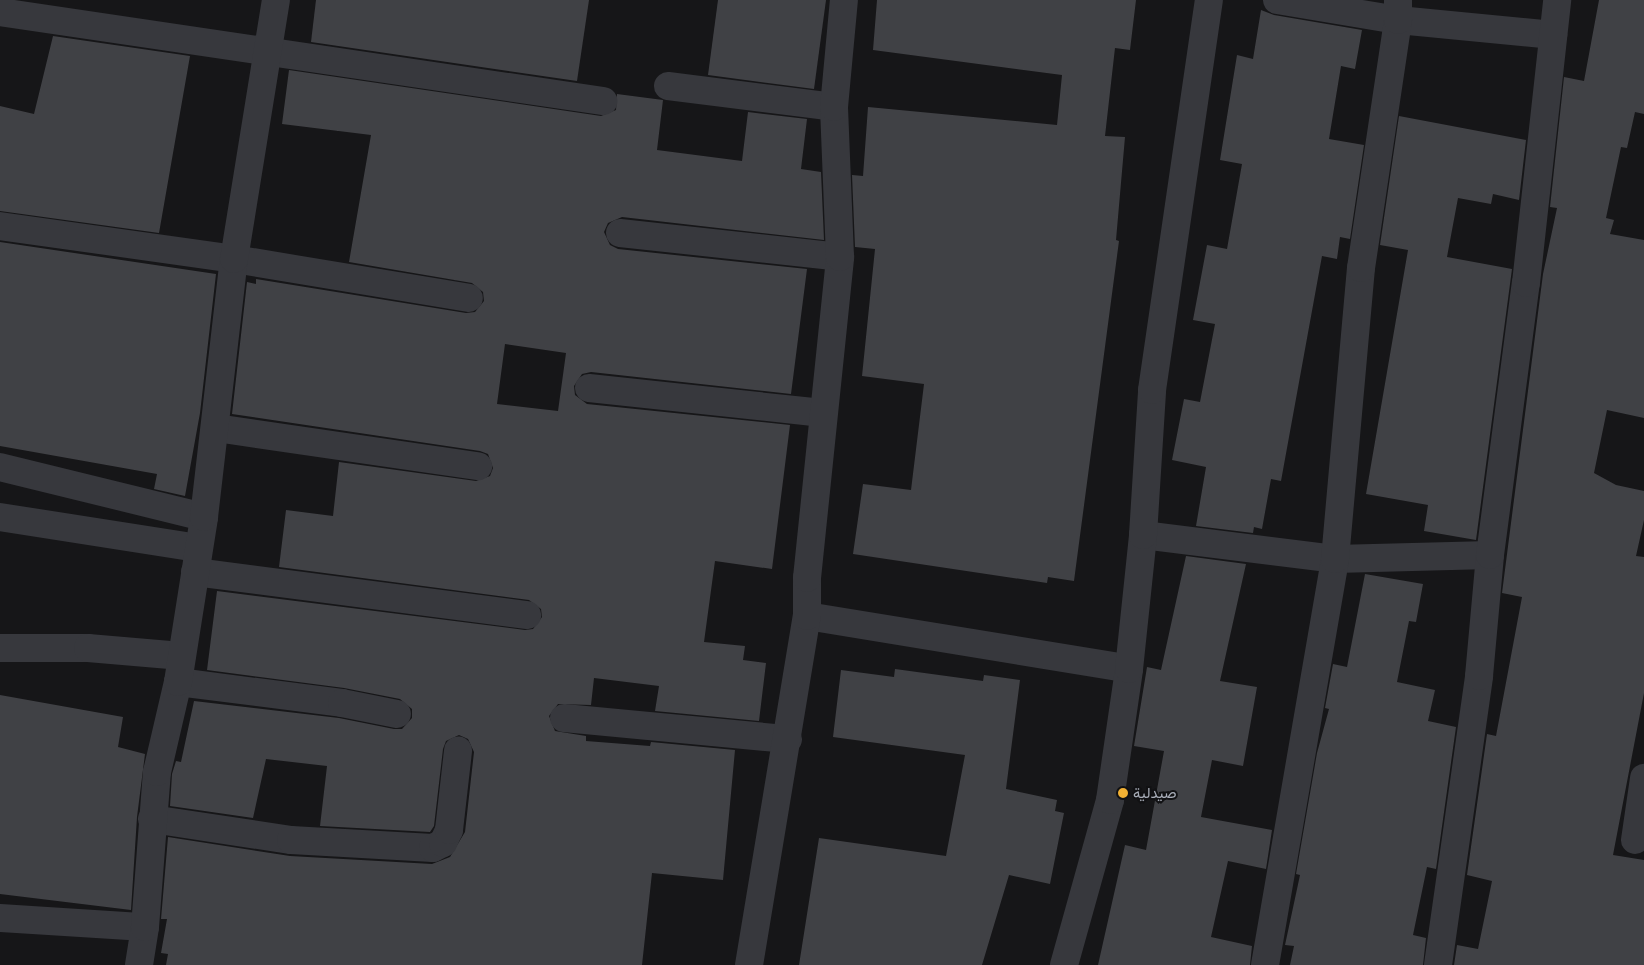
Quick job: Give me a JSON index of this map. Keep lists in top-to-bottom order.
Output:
{
  "places": ["صيدلية"]
}
